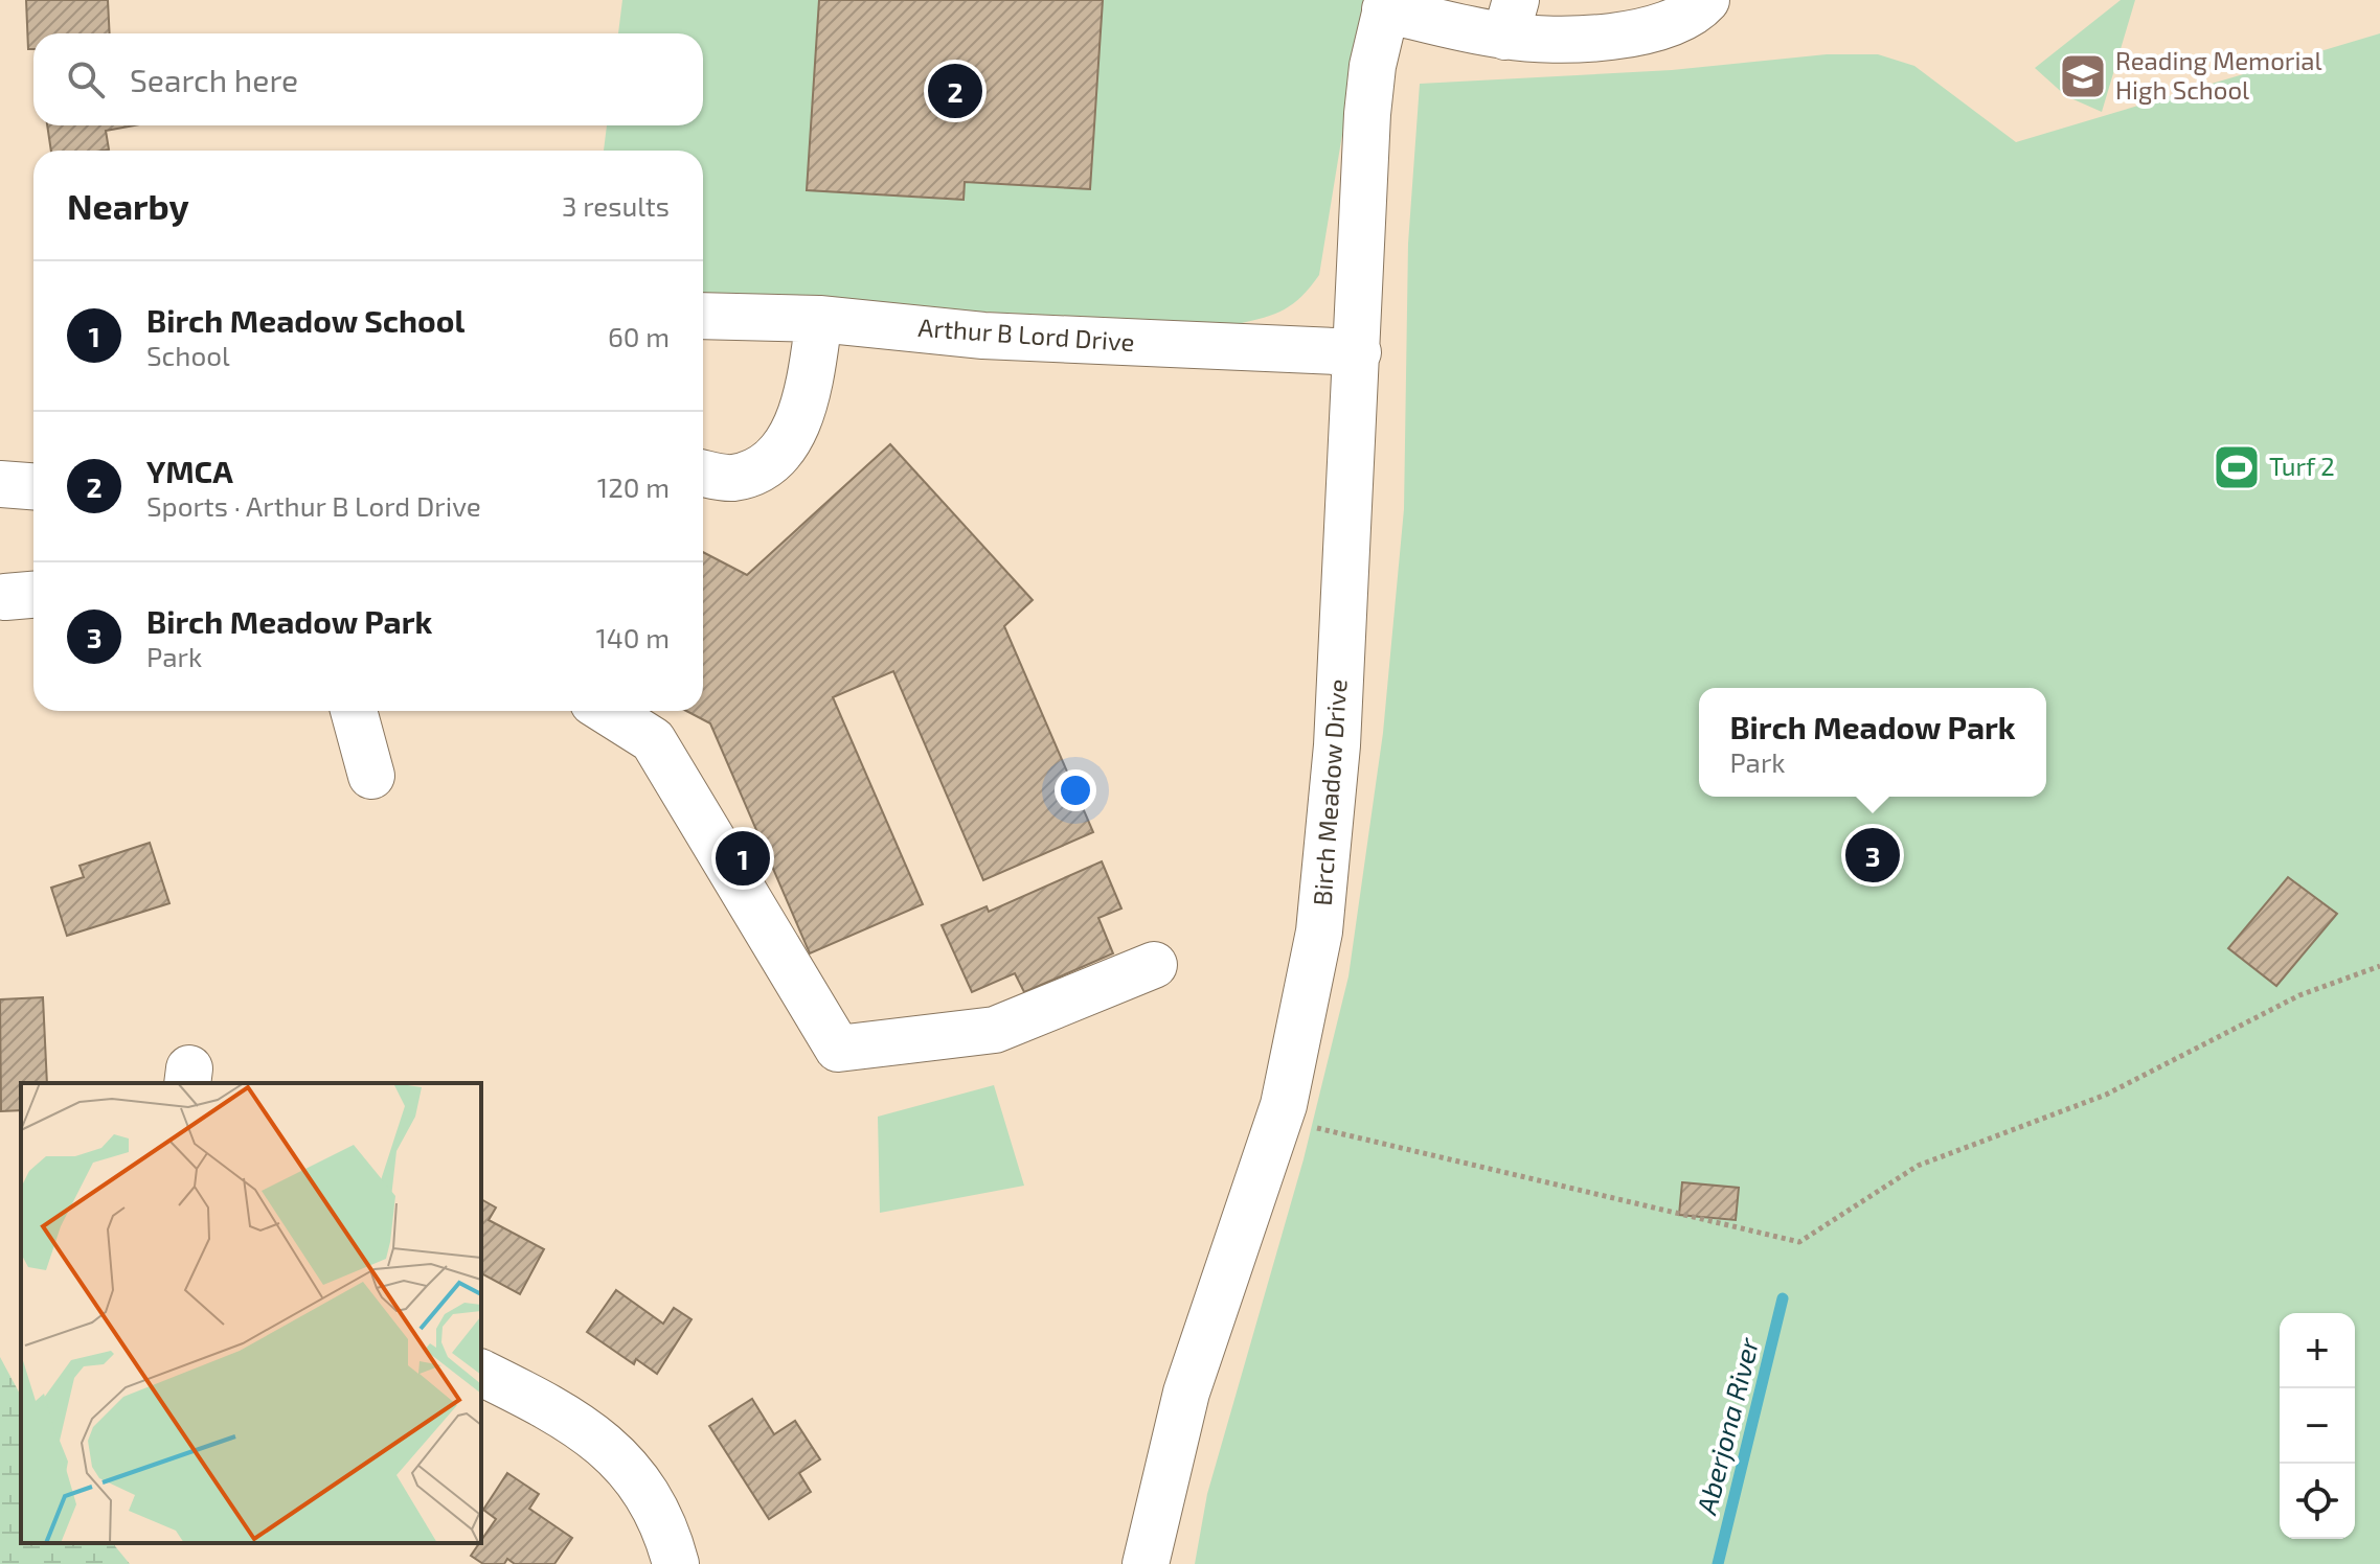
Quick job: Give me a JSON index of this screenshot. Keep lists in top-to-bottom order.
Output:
{
  "streets": {
    "street": ["Arthur B Lord Drive", "Birch Meadow Drive"]
  },
  "crossings": [
    ["Arthur B Lord Drive", "Birch Meadow Drive"]
  ],
  "water": ["Aberjona River"],
  "places": {
    "school or university": ["Reading Memorial High School"],
    "sports": ["Turf 2"]
  },
  "page": {
    "search": "Search here",
    "pins": ["2", "3", "1"],
    "heading": ["Nearby", "3 results"],
    "list": [
      {
        "mark": "1",
        "name": "Birch Meadow School",
        "note": "School",
        "value": "60 m"
      },
      {
        "mark": "2",
        "name": "YMCA",
        "note": "Sports · Arthur B Lord Drive",
        "value": "120 m"
      },
      {
        "mark": "3",
        "name": "Birch Meadow Park",
        "note": "Park",
        "value": "140 m"
      }
    ],
    "popup": ["Birch Meadow Park", "Park"],
    "map_buttons": ["+", "−"]
  }
}
